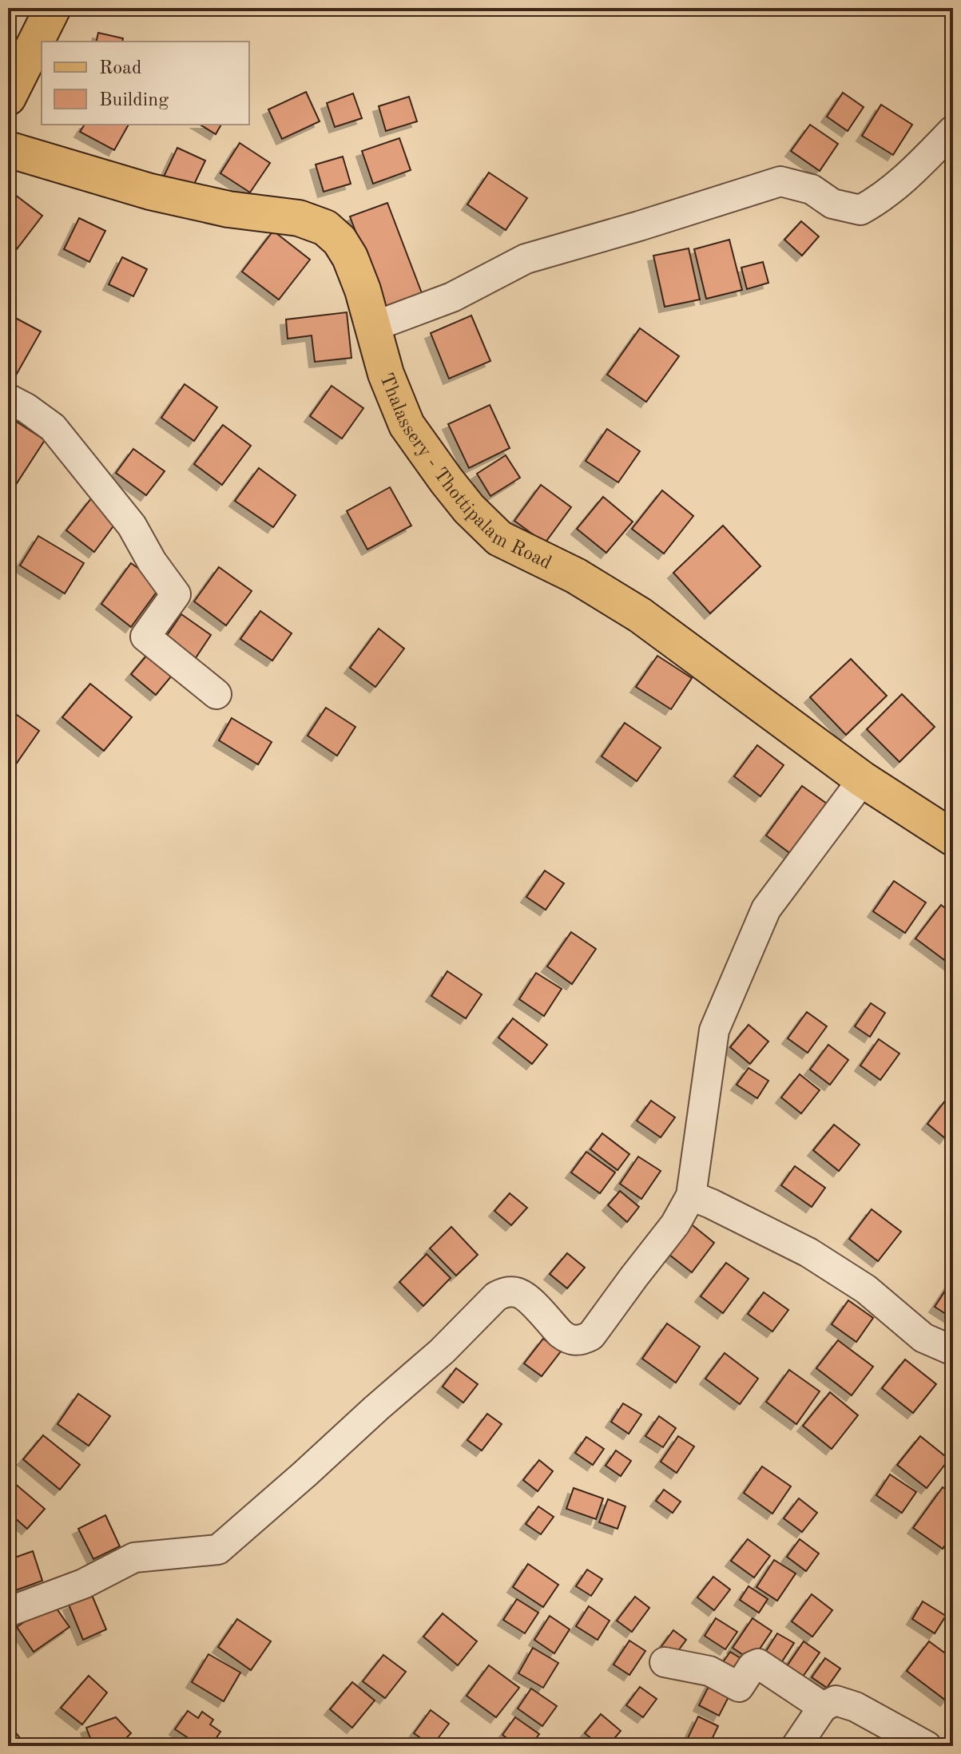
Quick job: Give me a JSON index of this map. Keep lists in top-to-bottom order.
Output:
{
  "streets": {
    "main road": ["Thalassery - Thottipalam Road"]
  },
  "legend": ["Road", "Building"]
}
